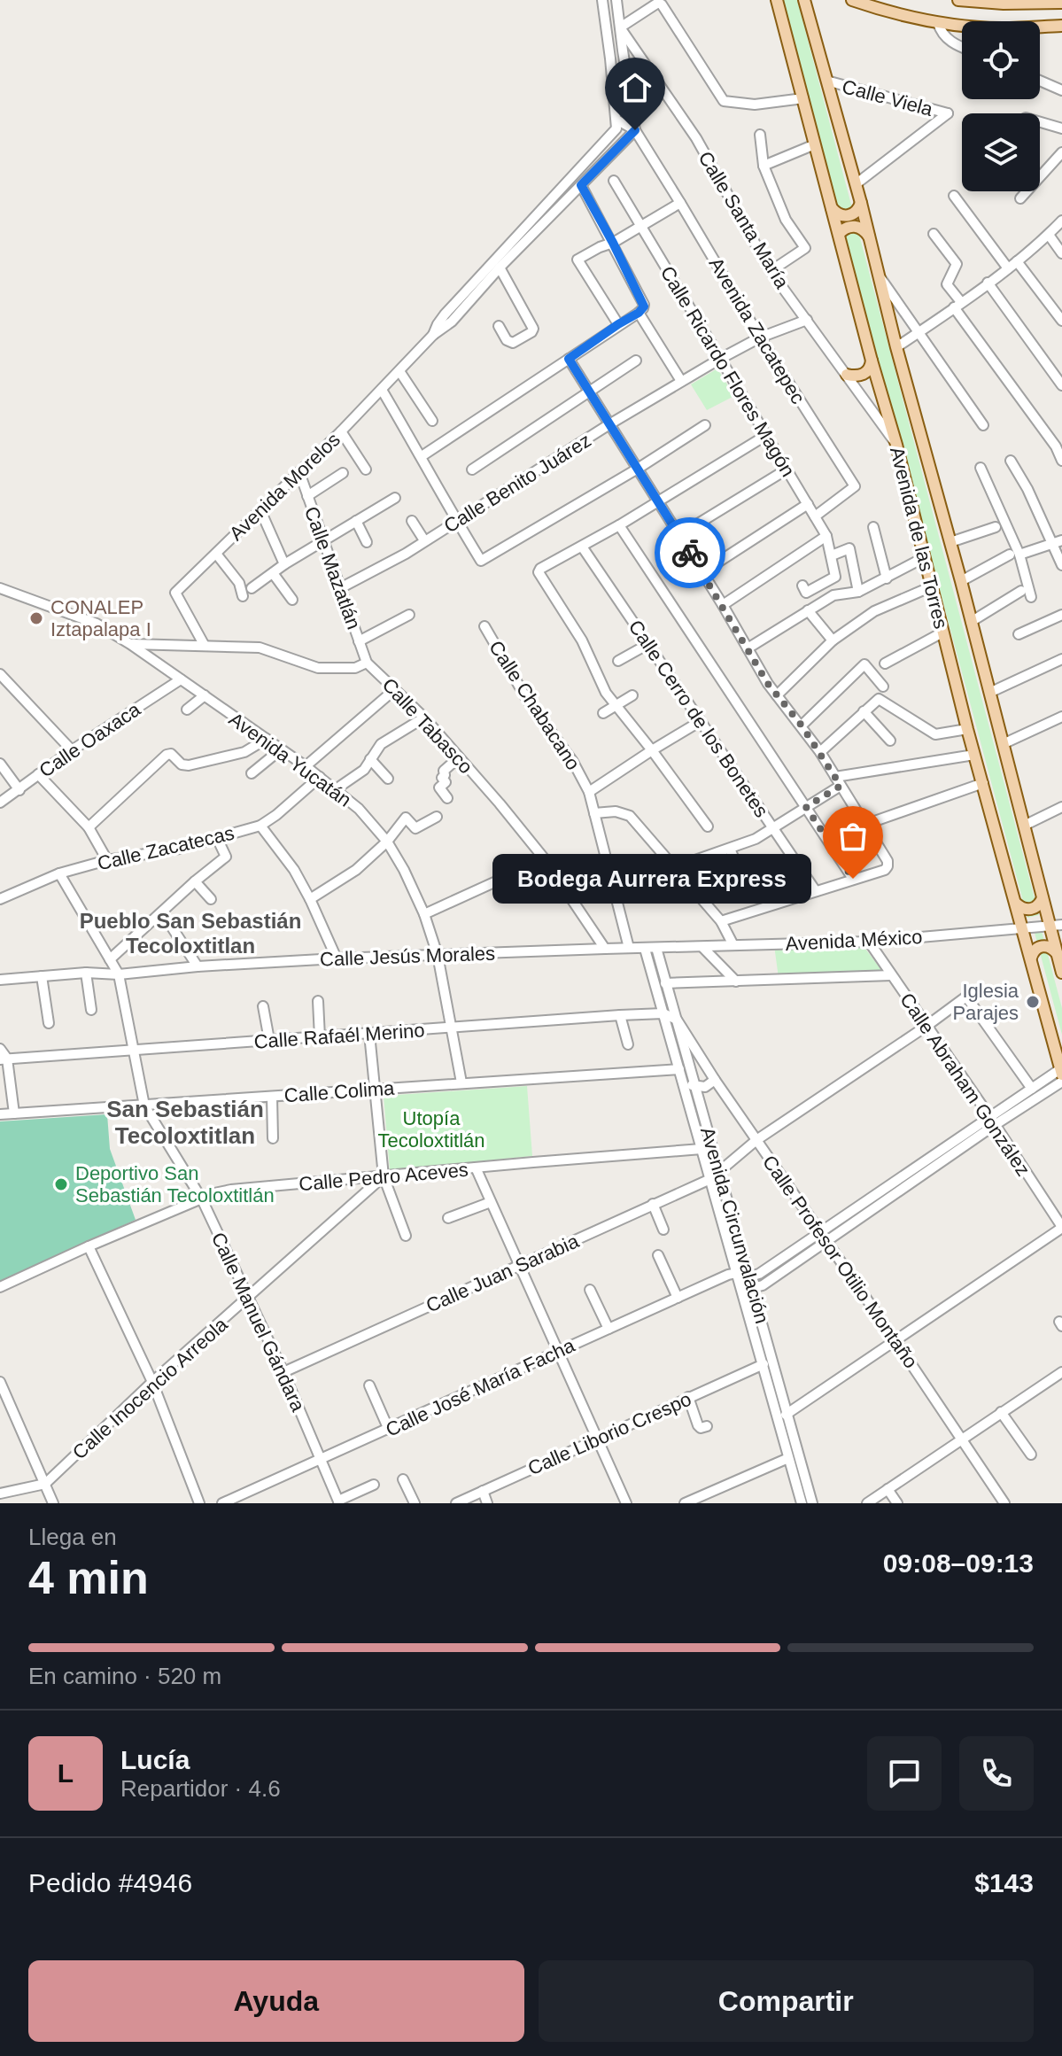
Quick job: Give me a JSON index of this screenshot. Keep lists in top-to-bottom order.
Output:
{
  "streets": {
    "main road": ["Avenida de las Torres"],
    "street": [
      "Calle Viela",
      "Calle Santa María",
      "Avenida Zacatepec",
      "Calle Ricardo Flores Magón",
      "Calle Benito Juárez",
      "Avenida Morelos",
      "Calle Mazatlán",
      "Calle Chabacano",
      "Calle Cerro de los Bonetes",
      "Calle Tabasco",
      "Calle Oaxaca",
      "Avenida Yucatán",
      "Calle Zacatecas",
      "Avenida México",
      "Calle Jesús Morales",
      "Calle Rafaél Merino",
      "Calle Abraham González",
      "Calle Colima",
      "Calle Pedro Aceves",
      "Avenida Circunvalación",
      "Calle Profesor Otilio Montaño",
      "Calle Juan Sarabia",
      "Calle Manuel Gándara",
      "Calle José María Facha",
      "Calle Inocencio Arreola",
      "Calle Liborio Crespo"
    ]
  },
  "crossings": [
    ["Calle Viela", "Avenida de las Torres"],
    ["Calle Santa María", "Avenida Zacatepec"],
    ["Calle Santa María", "Calle Benito Juárez"],
    ["Calle Santa María", "Avenida de las Torres"],
    ["Avenida Zacatepec", "Calle Ricardo Flores Magón"],
    ["Avenida Zacatepec", "Calle Benito Juárez"],
    ["Avenida Zacatepec", "Avenida Morelos"],
    ["Calle Ricardo Flores Magón", "Calle Benito Juárez"],
    ["Calle Benito Juárez", "Calle Mazatlán"],
    ["Avenida Morelos", "Calle Mazatlán"],
    ["Avenida Morelos", "Calle Tabasco"],
    ["Avenida de las Torres", "Avenida México"],
    ["Calle Mazatlán", "Calle Tabasco"],
    ["Calle Chabacano", "Calle Jesús Morales"],
    ["Calle Tabasco", "Avenida Yucatán"],
    ["Calle Tabasco", "Calle Jesús Morales"],
    ["Calle Oaxaca", "Avenida Yucatán"],
    ["Avenida Yucatán", "Calle Zacatecas"],
    ["Avenida Yucatán", "Calle Jesús Morales"],
    ["Avenida Yucatán", "Calle Rafaél Merino"],
    ["Avenida Yucatán", "Calle Colima"],
    ["Calle Zacatecas", "Calle Manuel Gándara"],
    ["Avenida México", "Calle Jesús Morales"],
    ["Avenida México", "Calle Abraham González"],
    ["Avenida México", "Avenida Circunvalación"],
    ["Calle Jesús Morales", "Avenida Circunvalación"],
    ["Calle Jesús Morales", "Calle Manuel Gándara"],
    ["Calle Rafaél Merino", "Avenida Circunvalación"],
    ["Calle Rafaél Merino", "Calle Profesor Otilio Montaño"],
    ["Calle Rafaél Merino", "Calle Manuel Gándara"],
    ["Calle Abraham González", "Calle Juan Sarabia"],
    ["Calle Colima", "Avenida Circunvalación"],
    ["Calle Colima", "Calle Manuel Gándara"],
    ["Calle Pedro Aceves", "Avenida Circunvalación"],
    ["Calle Pedro Aceves", "Calle Manuel Gándara"],
    ["Calle Pedro Aceves", "Calle Inocencio Arreola"],
    ["Avenida Circunvalación", "Calle Profesor Otilio Montaño"],
    ["Avenida Circunvalación", "Calle Juan Sarabia"],
    ["Avenida Circunvalación", "Calle José María Facha"],
    ["Avenida Circunvalación", "Calle Liborio Crespo"],
    ["Calle Profesor Otilio Montaño", "Calle Juan Sarabia"],
    ["Calle Juan Sarabia", "Calle Manuel Gándara"],
    ["Calle Manuel Gándara", "Calle José María Facha"],
    ["Calle Manuel Gándara", "Calle Inocencio Arreola"]
  ],
  "districts": ["Pueblo San Sebastián Tecoloxtitlan", "San Sebastián Tecoloxtitlan"],
  "parks": ["Utopía Tecoloxtitlán"],
  "places": [
    "CONALEP Iztapalapa I",
    "Bodega Aurrera Express",
    "Iglesia Parajes",
    "Deportivo San Sebastián Tecoloxtitlán"
  ],
  "page": {
    "bubble": "Bodega Aurrera Express",
    "heading": ["4 min", "Llega en", "09:08–09:13"],
    "panel": [
      "Lucía",
      "Repartidor · 4.6",
      "Pedido #4946",
      "$143"
    ],
    "bar": "En camino · 520 m",
    "round": "L",
    "buttons": ["Ayuda", "Compartir"]
  }
}
